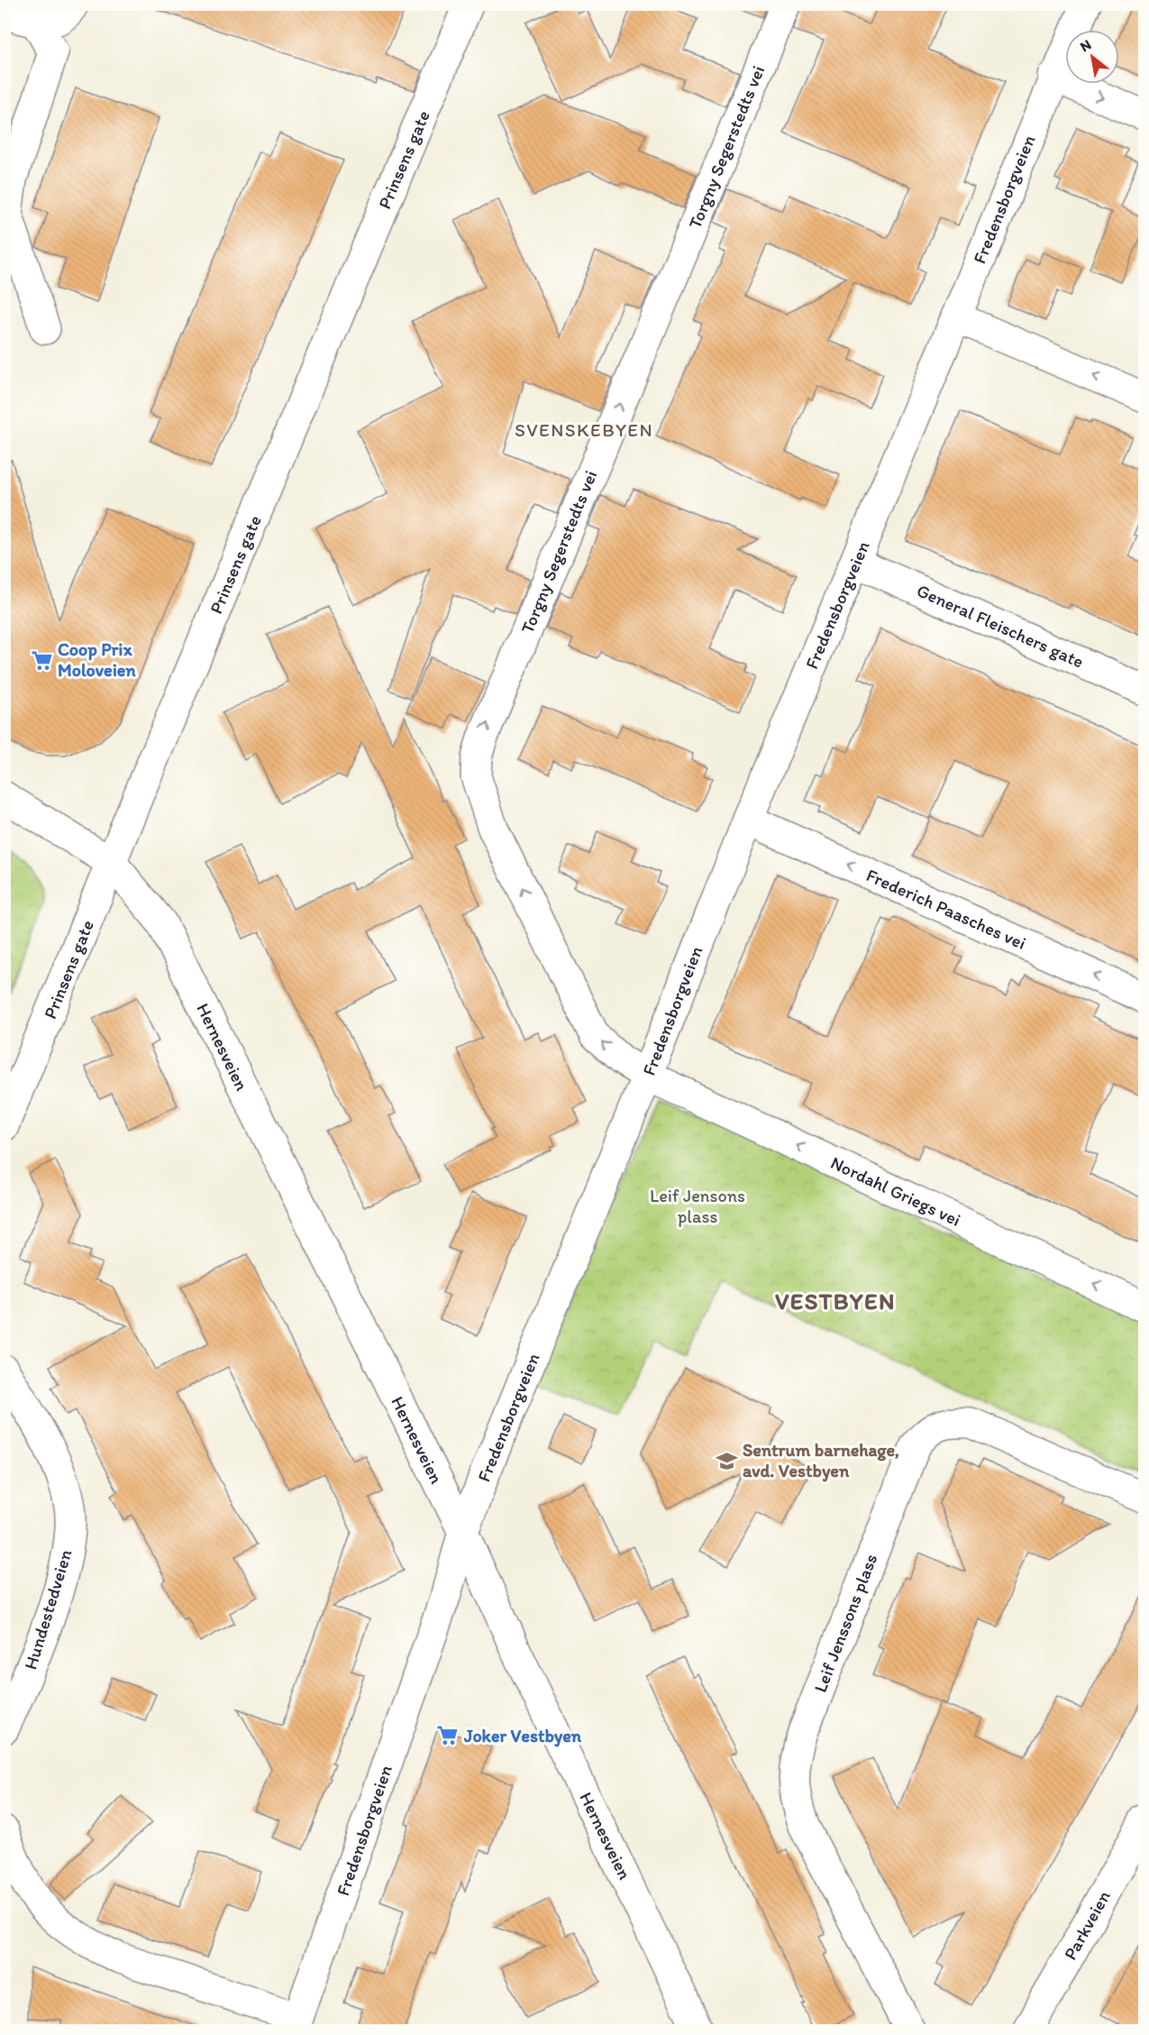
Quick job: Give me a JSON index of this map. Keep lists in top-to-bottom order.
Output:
{
  "streets": {
    "street": [
      "Torgny Segerstedts vei",
      "Prinsens gate",
      "Fredensborgveien",
      "General Fleischers gate",
      "Frederich Paasches vei",
      "Hernesveien",
      "Nordahl Griegs vei",
      "Hundestedveien",
      "Leif Jenssons plass",
      "Parkveien"
    ]
  },
  "crossings": [
    ["Torgny Segerstedts vei", "Fredensborgveien"],
    ["Torgny Segerstedts vei", "Nordahl Griegs vei"],
    ["Prinsens gate", "Hernesveien"],
    ["Fredensborgveien", "General Fleischers gate"],
    ["Fredensborgveien", "Frederich Paasches vei"],
    ["Fredensborgveien", "Hernesveien"],
    ["Fredensborgveien", "Nordahl Griegs vei"]
  ],
  "one_way": ["Torgny Segerstedts vei", "Frederich Paasches vei", "Nordahl Griegs vei"],
  "districts": ["SVENSKEBYEN", "VESTBYEN"],
  "parks": ["Leif Jensons plass"],
  "places": {
    "supermarket": ["Coop Prix Moloveien", "Joker Vestbyen"],
    "school or university": ["Sentrum barnehage, avd. Vestbyen"]
  },
  "north": "top left"
}
